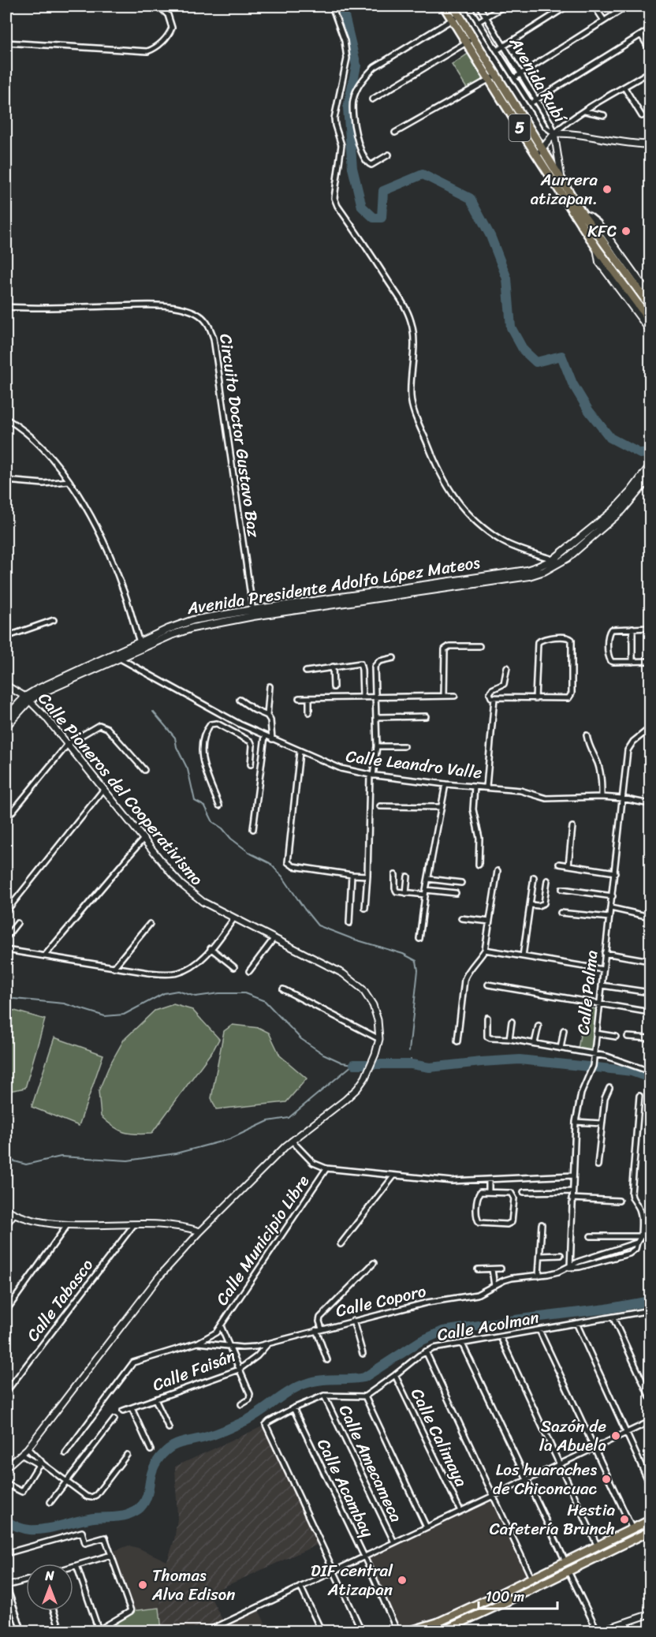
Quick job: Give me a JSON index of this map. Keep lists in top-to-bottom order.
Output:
{
  "streets": {
    "main road": ["5", "Avenida Presidente Adolfo López Mateos"],
    "street": [
      "Avenida Rubí",
      "Circuito Doctor Gustavo Baz",
      "Calle Leandro Valle",
      "Calle Pioneros del Cooperativismo",
      "Calle Palma",
      "Calle Municipio Libre",
      "Calle Tabasco",
      "Calle Coporo",
      "Calle Acolman",
      "Calle Faisán",
      "Calle Calimaya",
      "Calle Amecameca",
      "Calle Acambay"
    ]
  },
  "crossings": [
    ["Circuito Doctor Gustavo Baz", "Avenida Presidente Adolfo López Mateos"],
    ["Avenida Presidente Adolfo López Mateos", "Calle Leandro Valle"],
    ["Avenida Presidente Adolfo López Mateos", "Calle Pioneros del Cooperativismo"],
    ["Calle Leandro Valle", "Calle Palma"],
    ["Calle Palma", "Calle Coporo"],
    ["Calle Municipio Libre", "Calle Coporo"],
    ["Calle Coporo", "Calle Faisán"],
    ["Calle Acolman", "Calle Calimaya"]
  ],
  "places": [
    "Aurrera atizapan.",
    "KFC",
    "Sazón de la Abuela",
    "Los huaraches de Chiconcuac",
    "Hestia Cafetería Brunch",
    "DIF central Atizapan",
    "Thomas Alva Edison"
  ],
  "scale_bar": "100 m",
  "north": "top"
}
